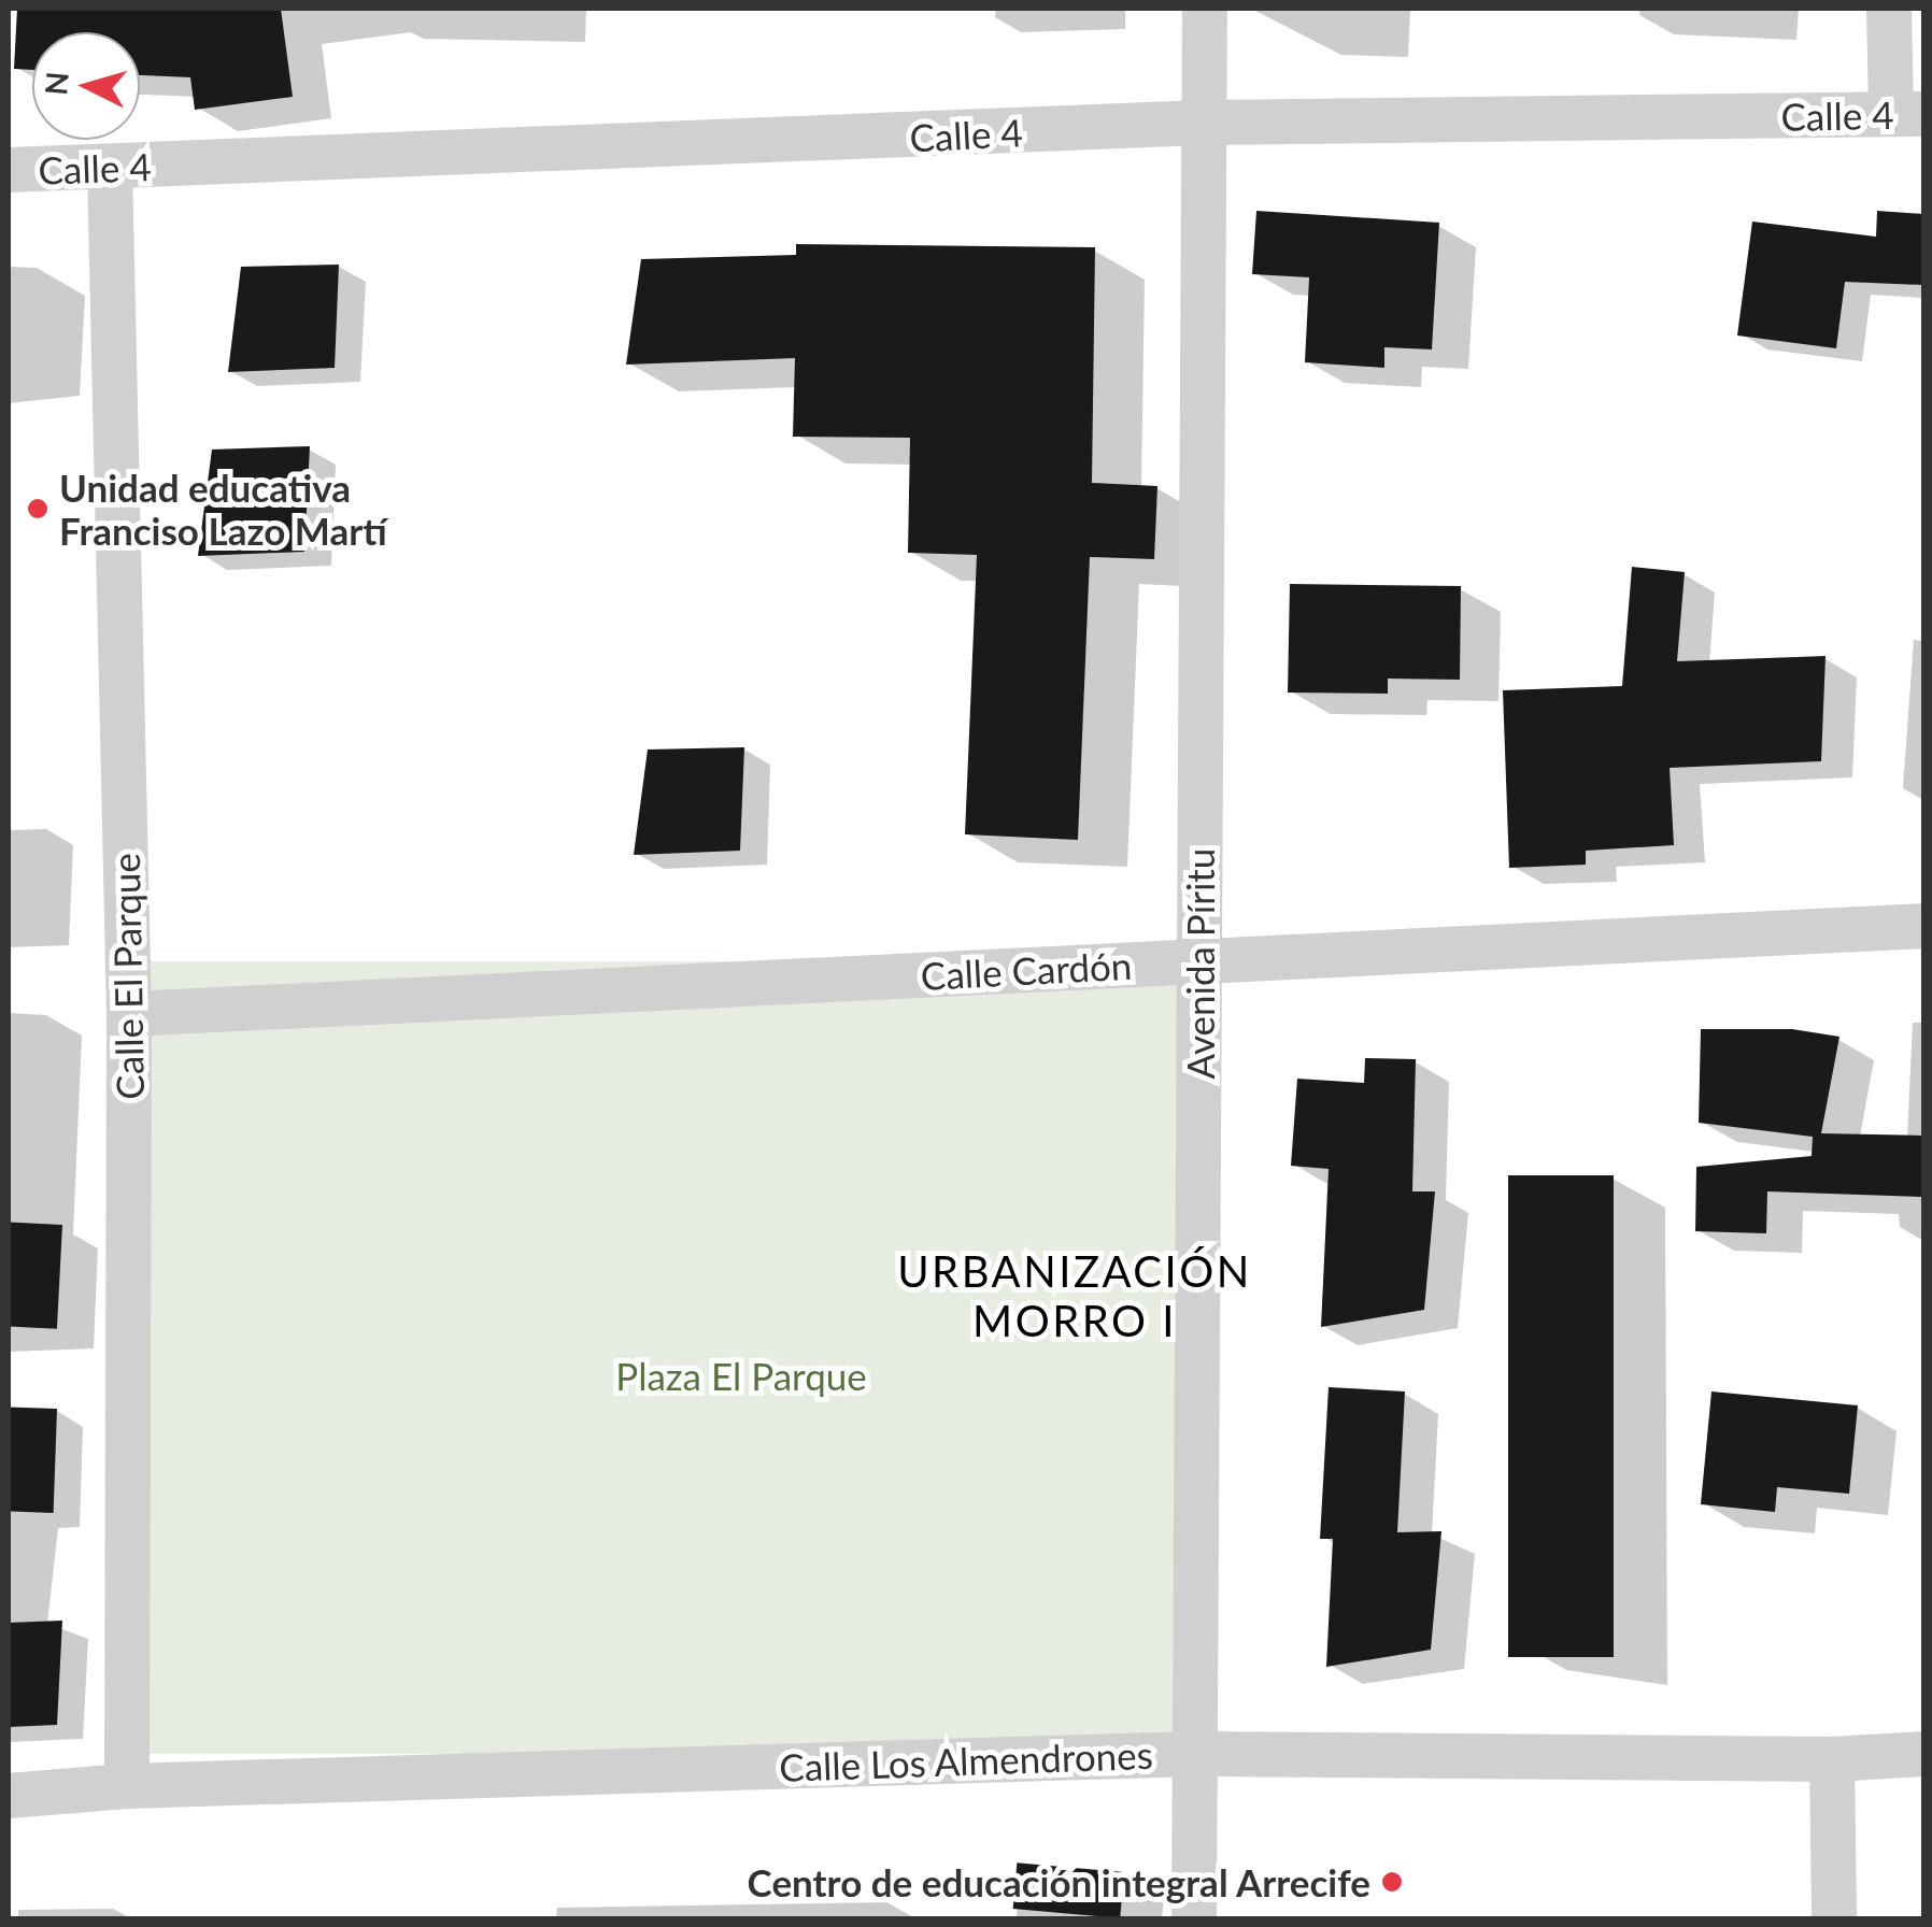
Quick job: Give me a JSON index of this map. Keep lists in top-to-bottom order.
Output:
{
  "streets": {
    "street": [
      "Calle 4",
      "Avenida Píritu",
      "Calle Cardón",
      "Calle El Parque",
      "Calle Los Almendrones"
    ]
  },
  "crossings": [
    ["Calle 4", "Avenida Píritu"],
    ["Calle 4", "Calle El Parque"],
    ["Avenida Píritu", "Calle Cardón"],
    ["Avenida Píritu", "Calle Los Almendrones"],
    ["Calle Cardón", "Calle El Parque"],
    ["Calle El Parque", "Calle Los Almendrones"]
  ],
  "districts": ["URBANIZACIÓN MORRO I"],
  "parks": ["Plaza El Parque"],
  "places": ["Unidad educativa Franciso Lazo Martí", "Centro de educación integral Arrecife"],
  "north": "left"
}
